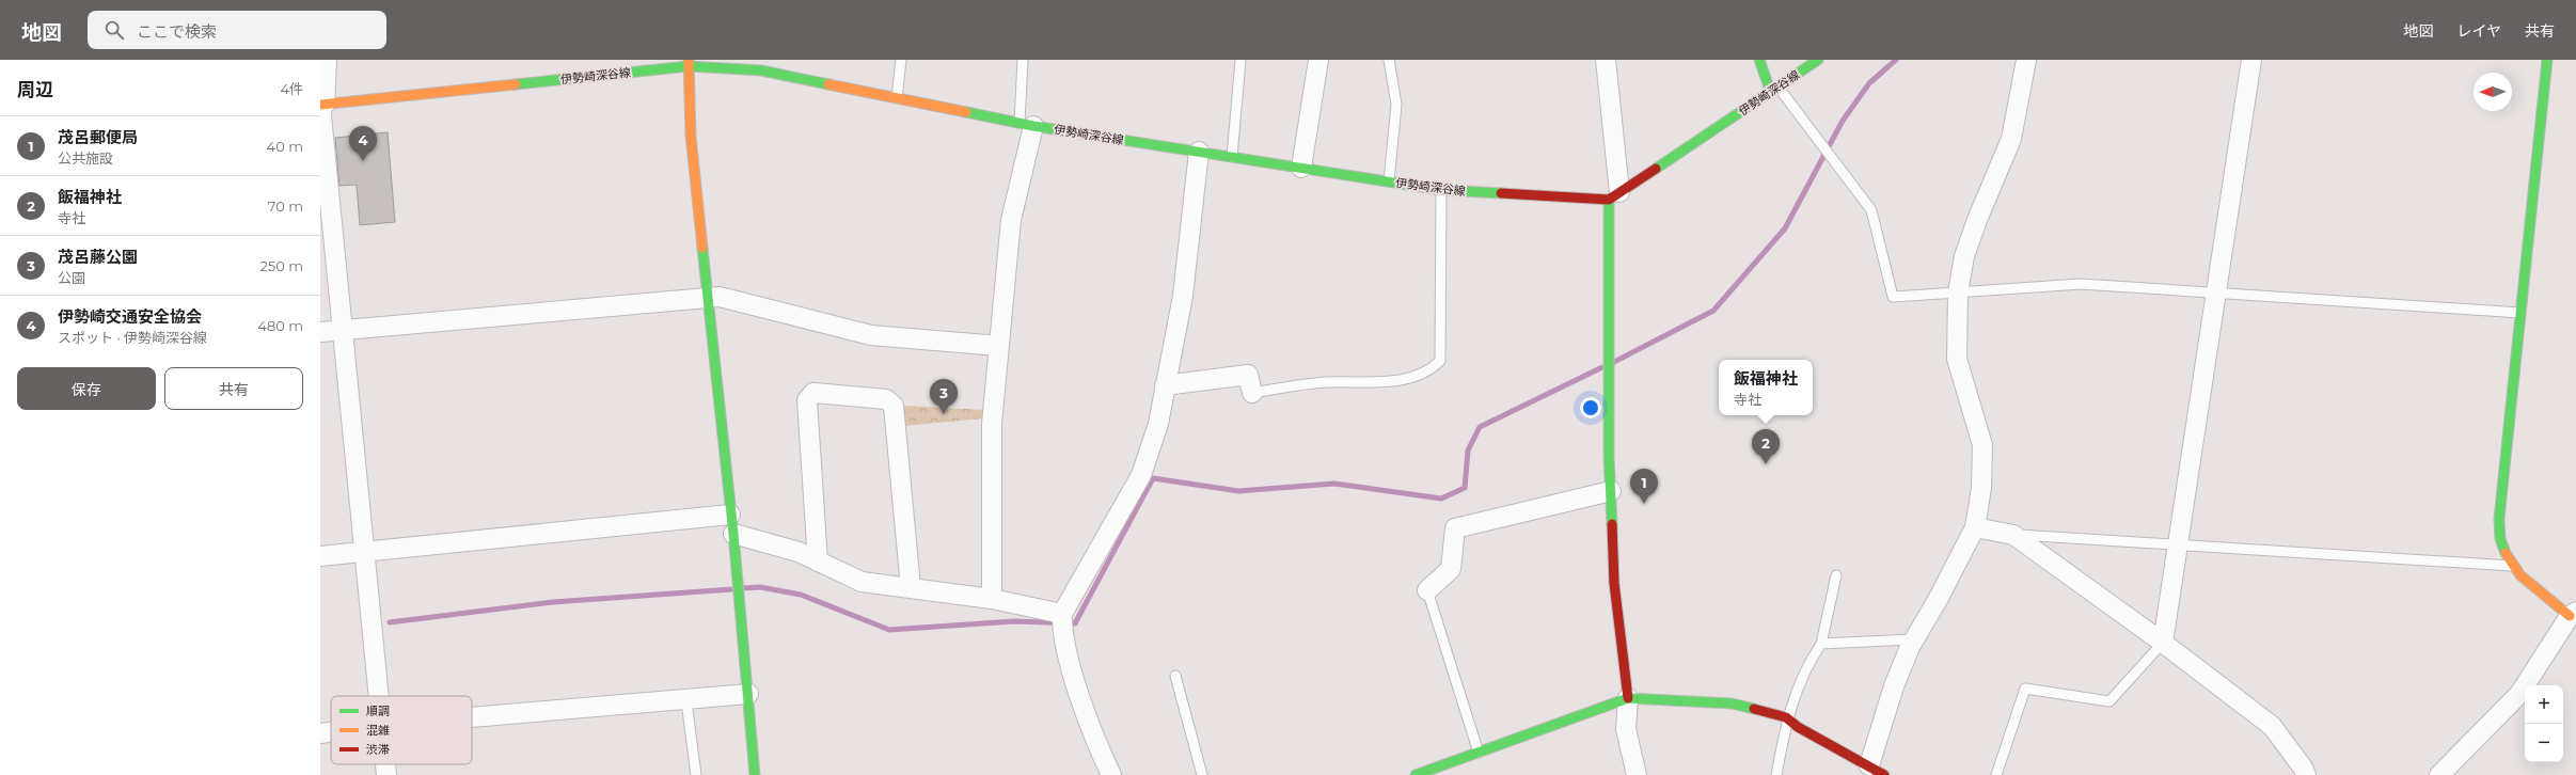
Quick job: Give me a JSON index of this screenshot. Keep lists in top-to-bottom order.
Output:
{
  "streets": {
    "street": ["伊勢崎深谷線"]
  },
  "legend": ["順調", "混雑", "渋滞"],
  "north": "left",
  "page": {
    "header": "地図",
    "search": "ここで検索",
    "nav": ["地図", "レイヤ", "共有"],
    "heading": ["周辺", "4件"],
    "list": [
      {
        "mark": "1",
        "name": "茂呂郵便局",
        "note": "公共施設",
        "value": "40 m"
      },
      {
        "mark": "2",
        "name": "飯福神社",
        "note": "寺社",
        "value": "70 m"
      },
      {
        "mark": "3",
        "name": "茂呂藤公園",
        "note": "公園",
        "value": "250 m"
      },
      {
        "mark": "4",
        "name": "伊勢崎交通安全協会",
        "note": "スポット · 伊勢崎深谷線",
        "value": "480 m"
      }
    ],
    "pins": [
      "4",
      "3",
      "2",
      "1"
    ],
    "buttons": ["保存", "共有"],
    "popup": ["飯福神社", "寺社"],
    "map_buttons": ["+", "−"]
  }
}
